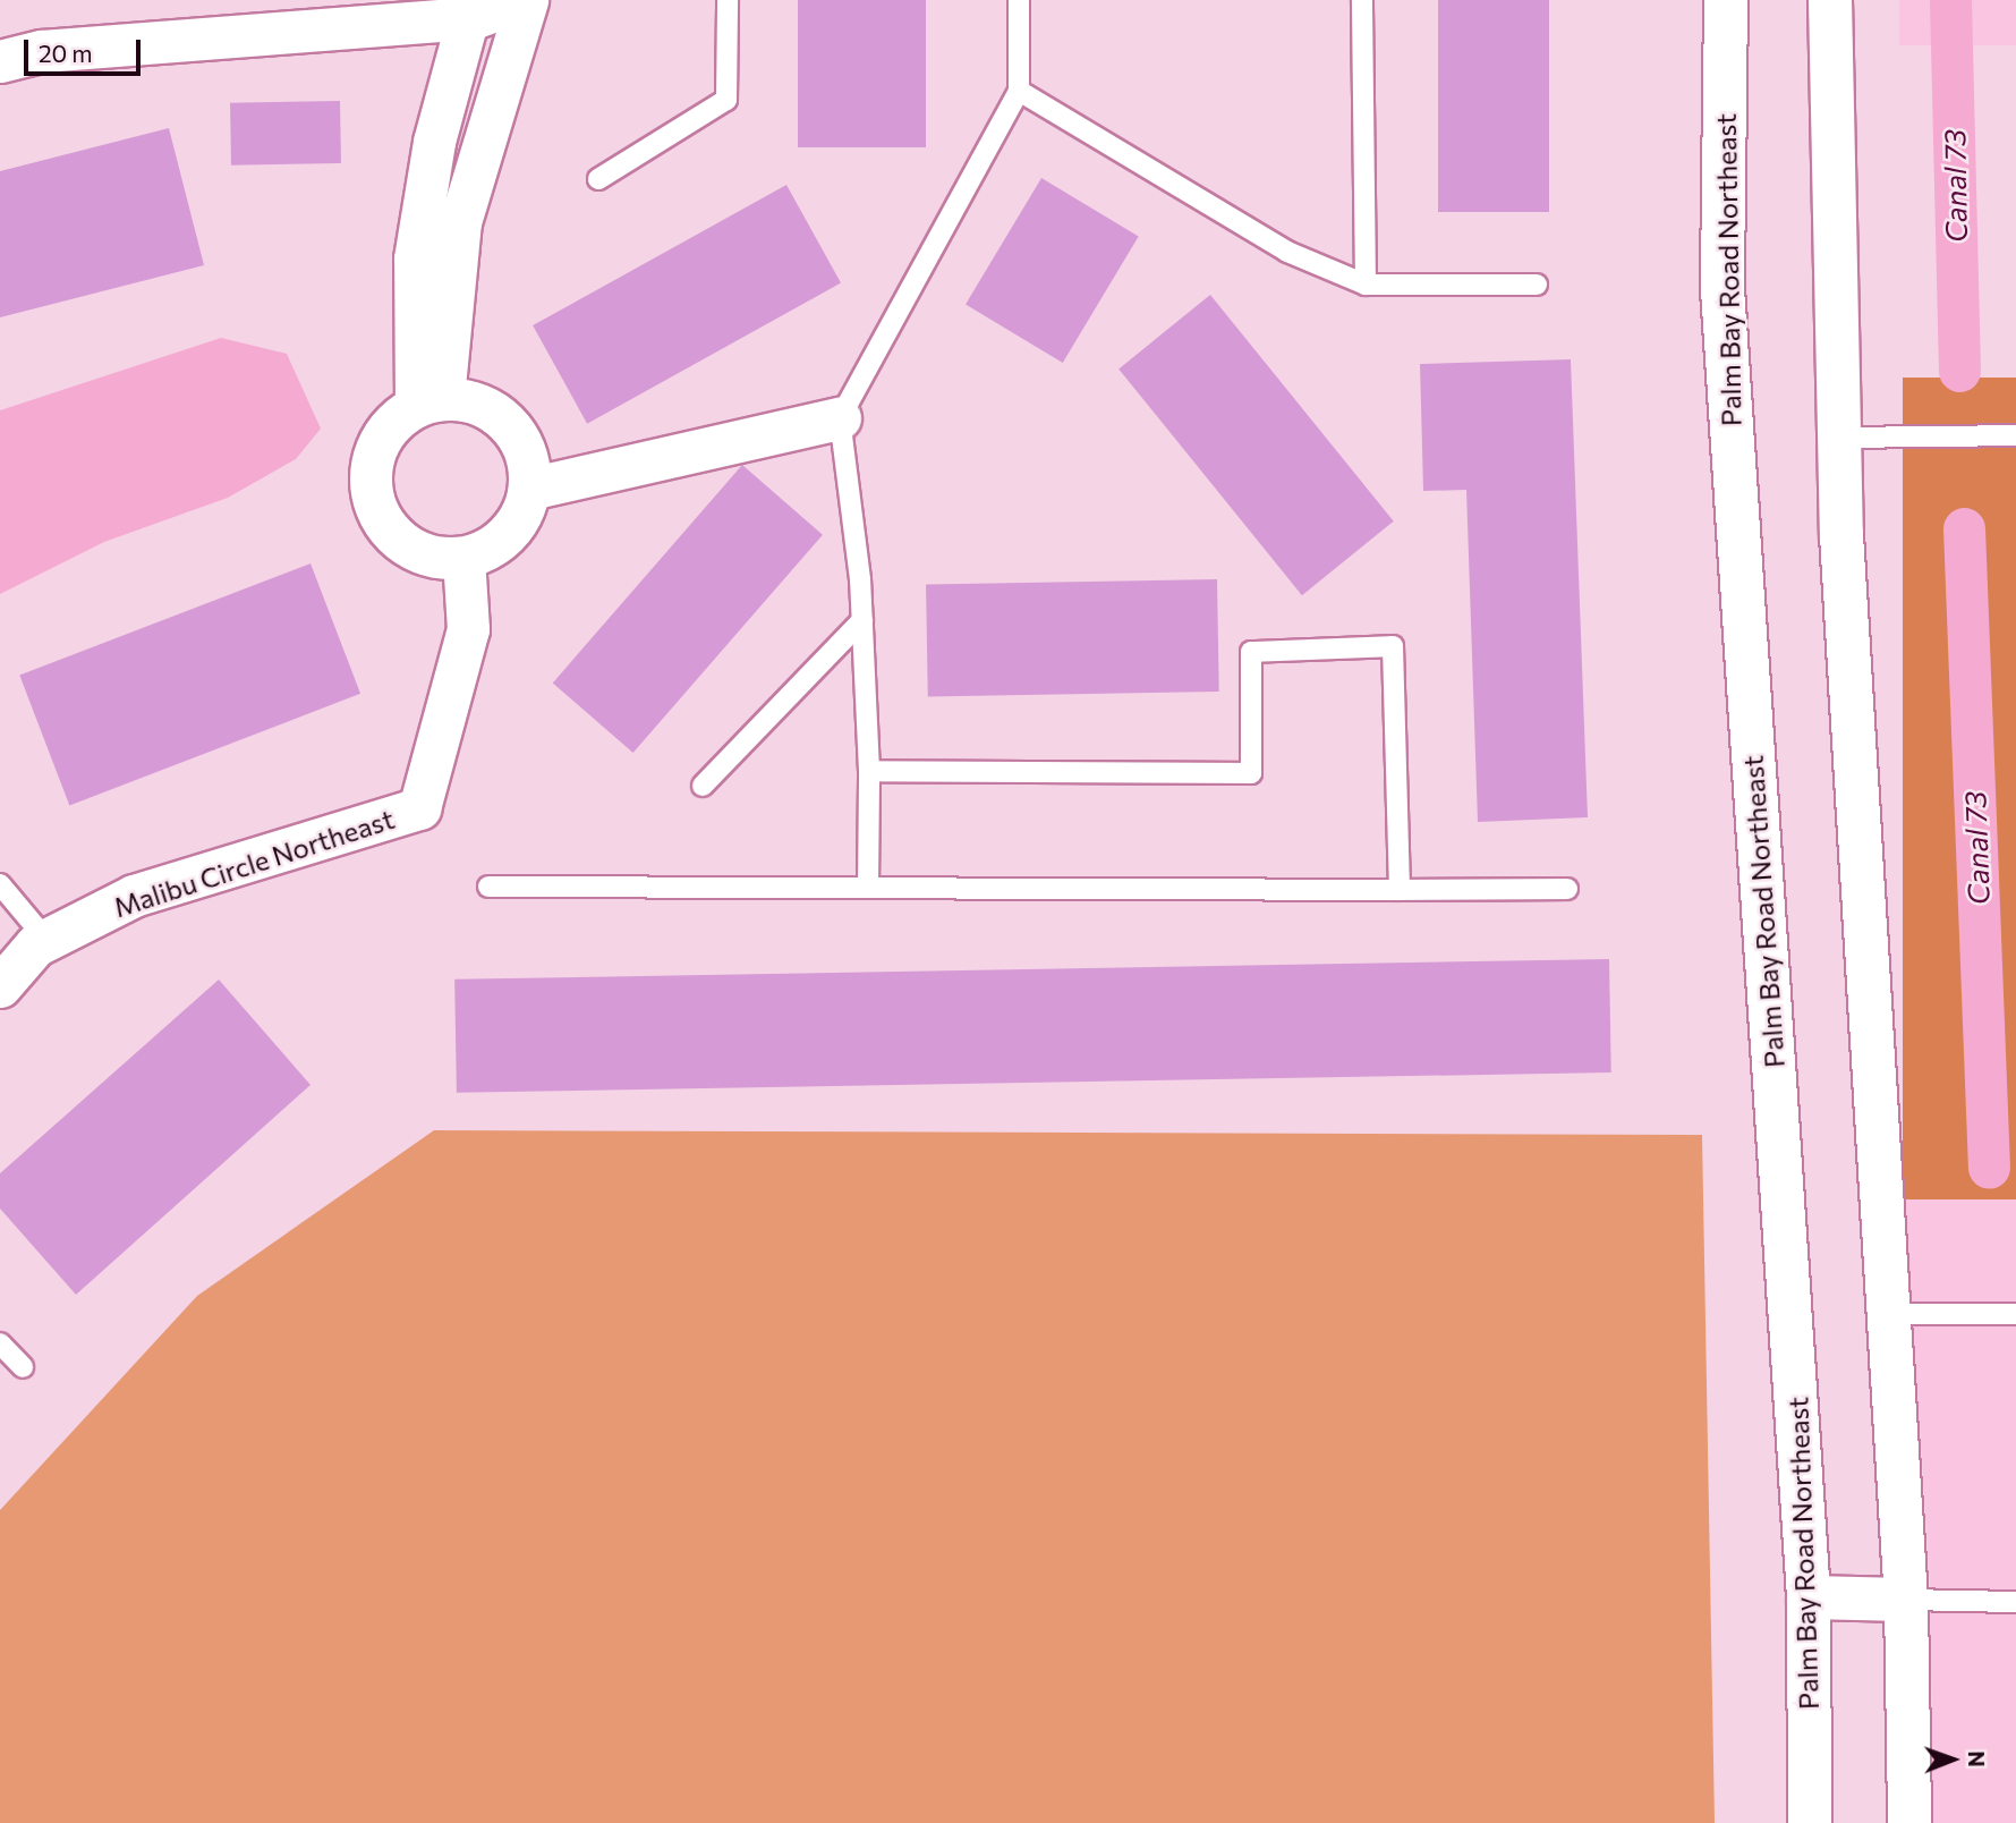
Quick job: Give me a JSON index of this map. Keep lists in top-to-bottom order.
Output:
{
  "streets": {
    "main road": ["Palm Bay Road Northeast"],
    "street": ["Malibu Circle Northeast"]
  },
  "water": ["Canal 73"],
  "scale_bar": "20 m",
  "north": "right"
}
